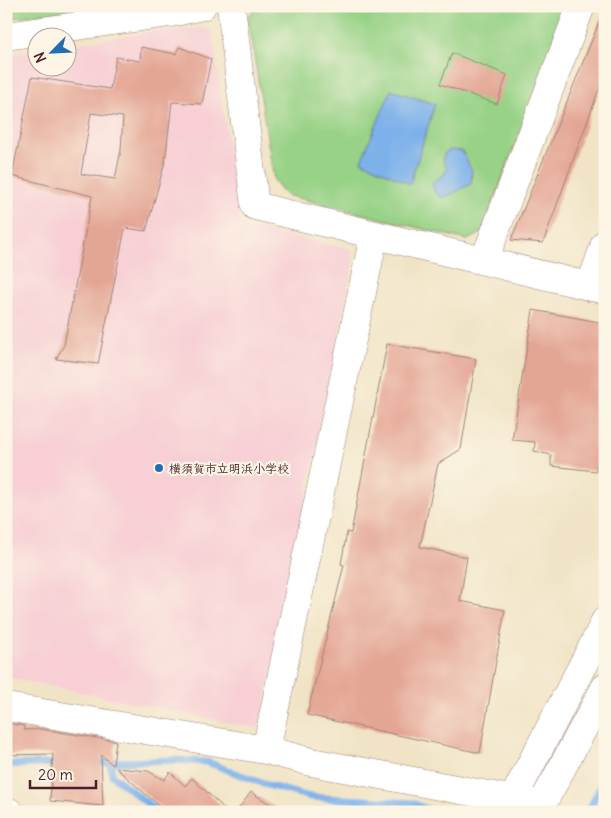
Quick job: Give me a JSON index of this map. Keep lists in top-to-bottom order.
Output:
{
  "places": ["横須賀市立明浜小学校"],
  "scale_bar": "20 m",
  "north": "bottom left"
}
